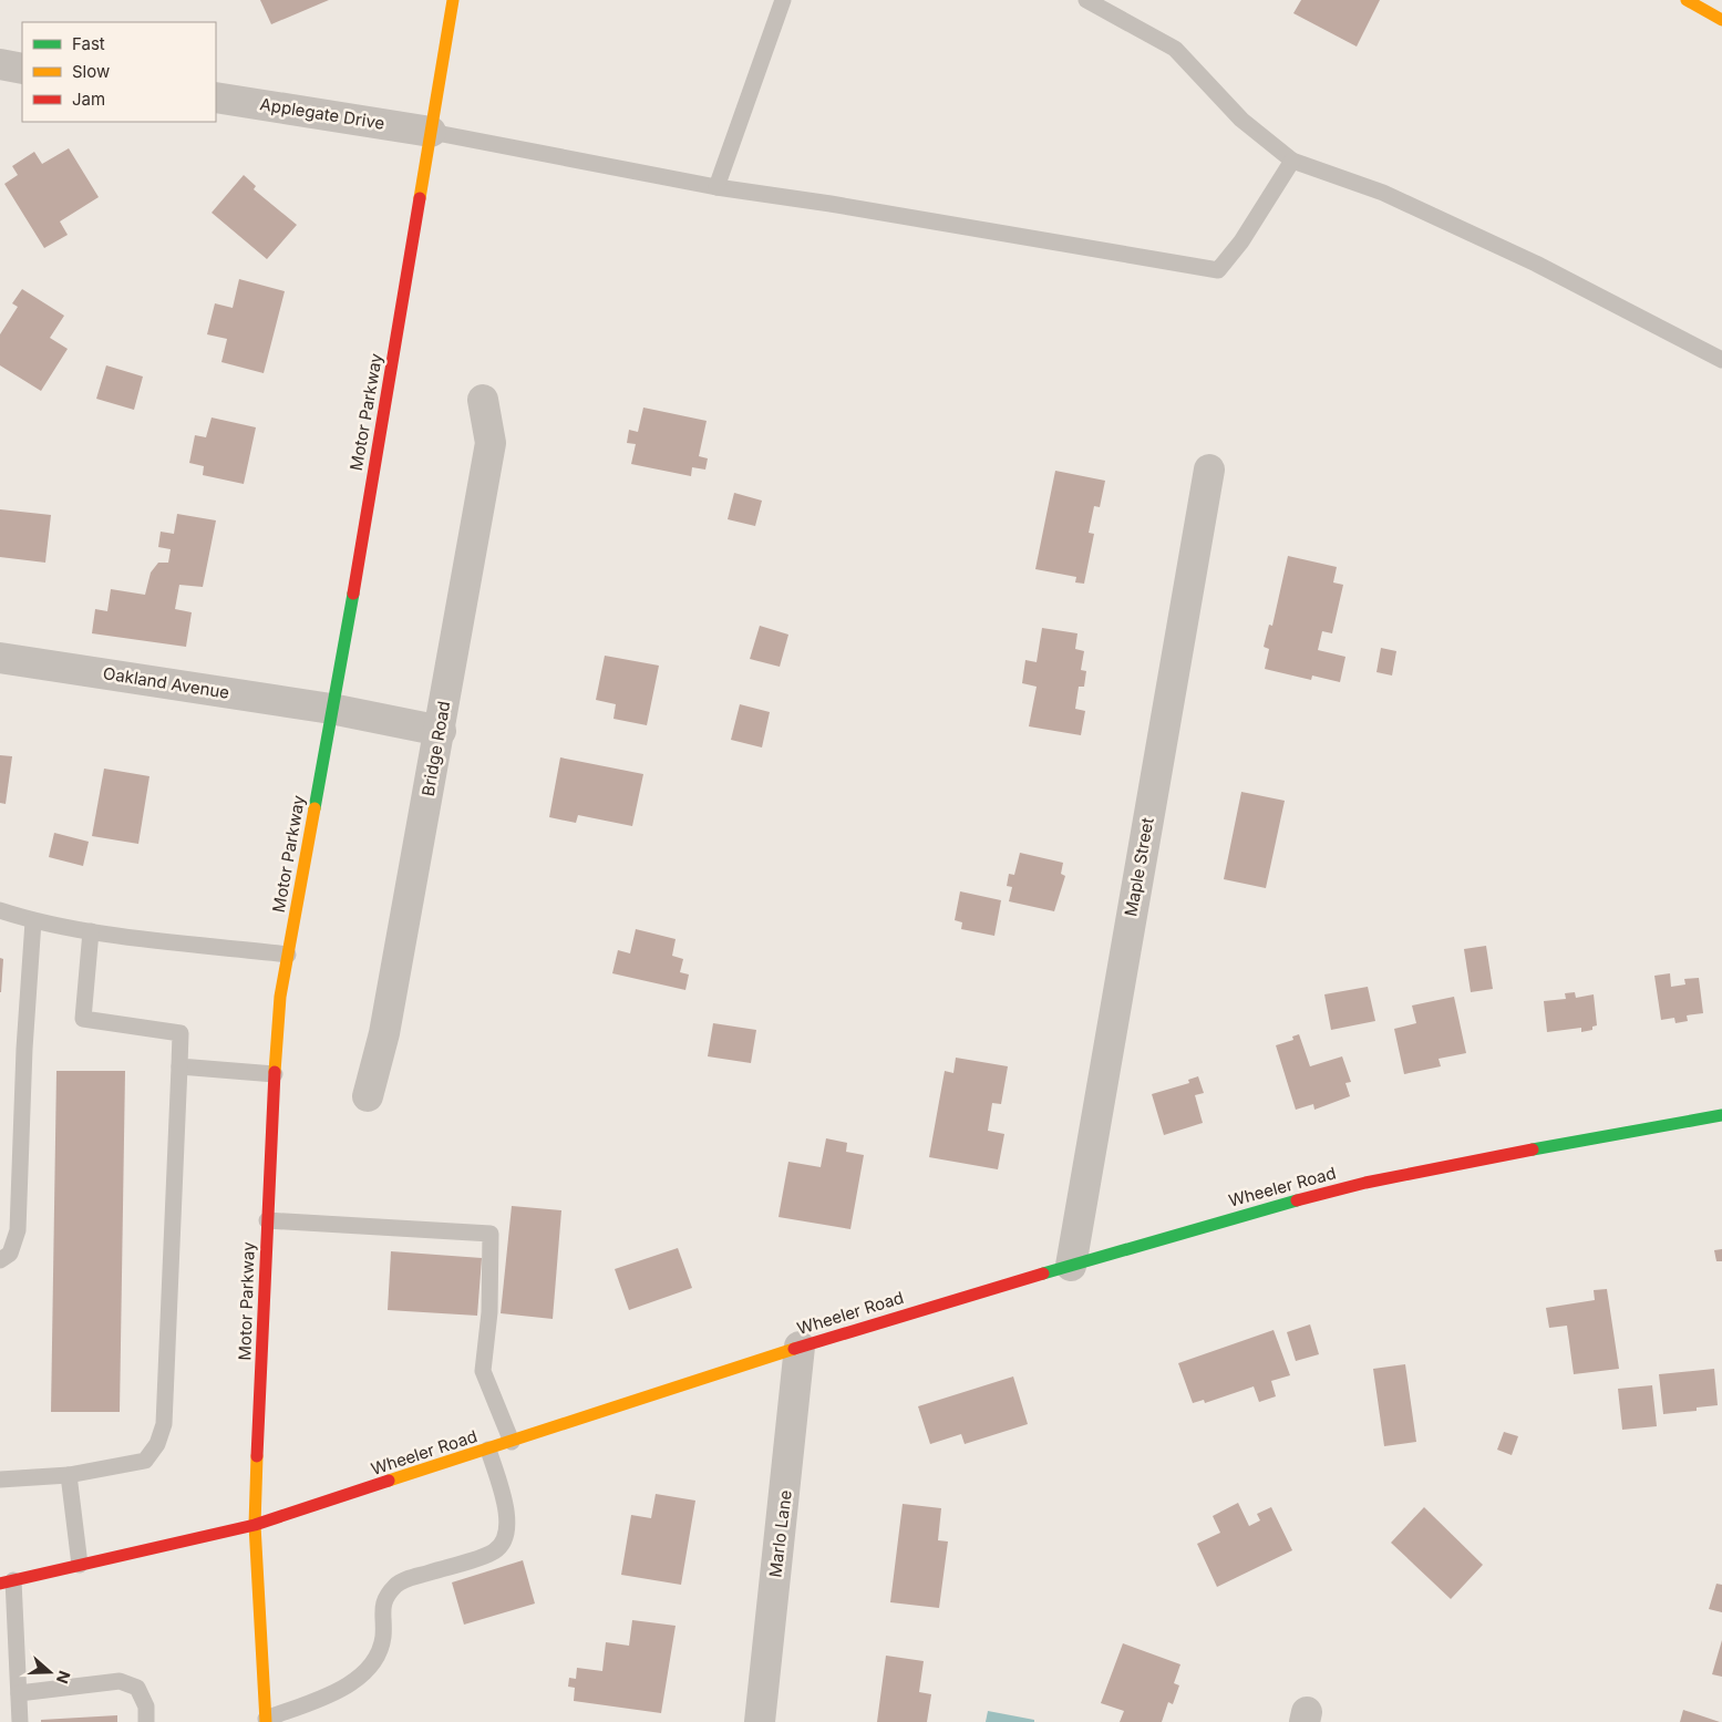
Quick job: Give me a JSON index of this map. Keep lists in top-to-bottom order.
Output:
{
  "streets": {
    "main road": ["Motor Parkway", "Wheeler Road"],
    "street": [
      "Applegate Drive",
      "Oakland Avenue",
      "Bridge Road",
      "Maple Street",
      "Marlo Lane"
    ]
  },
  "crossings": [
    ["Applegate Drive", "Motor Parkway"],
    ["Motor Parkway", "Oakland Avenue"],
    ["Motor Parkway", "Wheeler Road"],
    ["Oakland Avenue", "Bridge Road"],
    ["Maple Street", "Wheeler Road"],
    ["Wheeler Road", "Marlo Lane"]
  ],
  "legend": ["Fast", "Slow", "Jam"],
  "north": "right"
}
